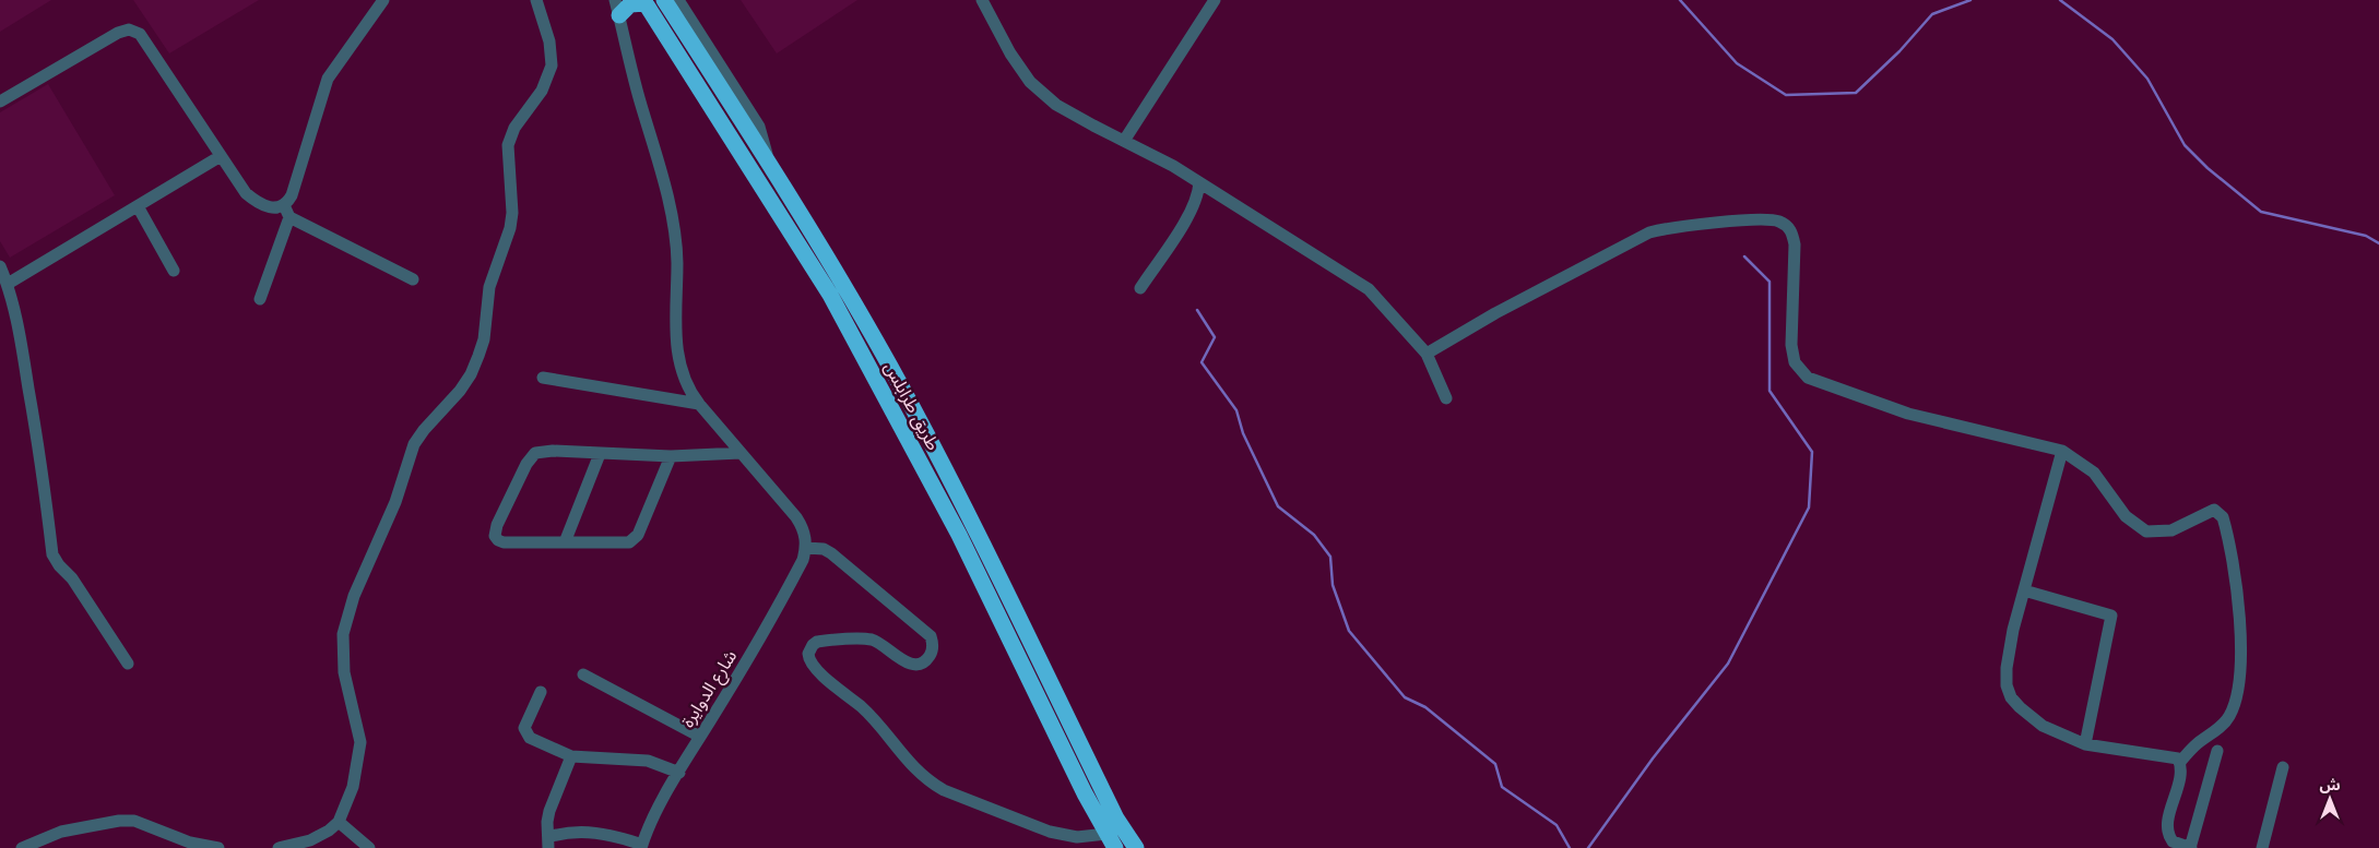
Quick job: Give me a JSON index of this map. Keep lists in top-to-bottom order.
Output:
{
  "streets": {
    "highway": ["طريق طرابلس"],
    "street": ["شارع الدوايرة"]
  },
  "north": "top"
}
